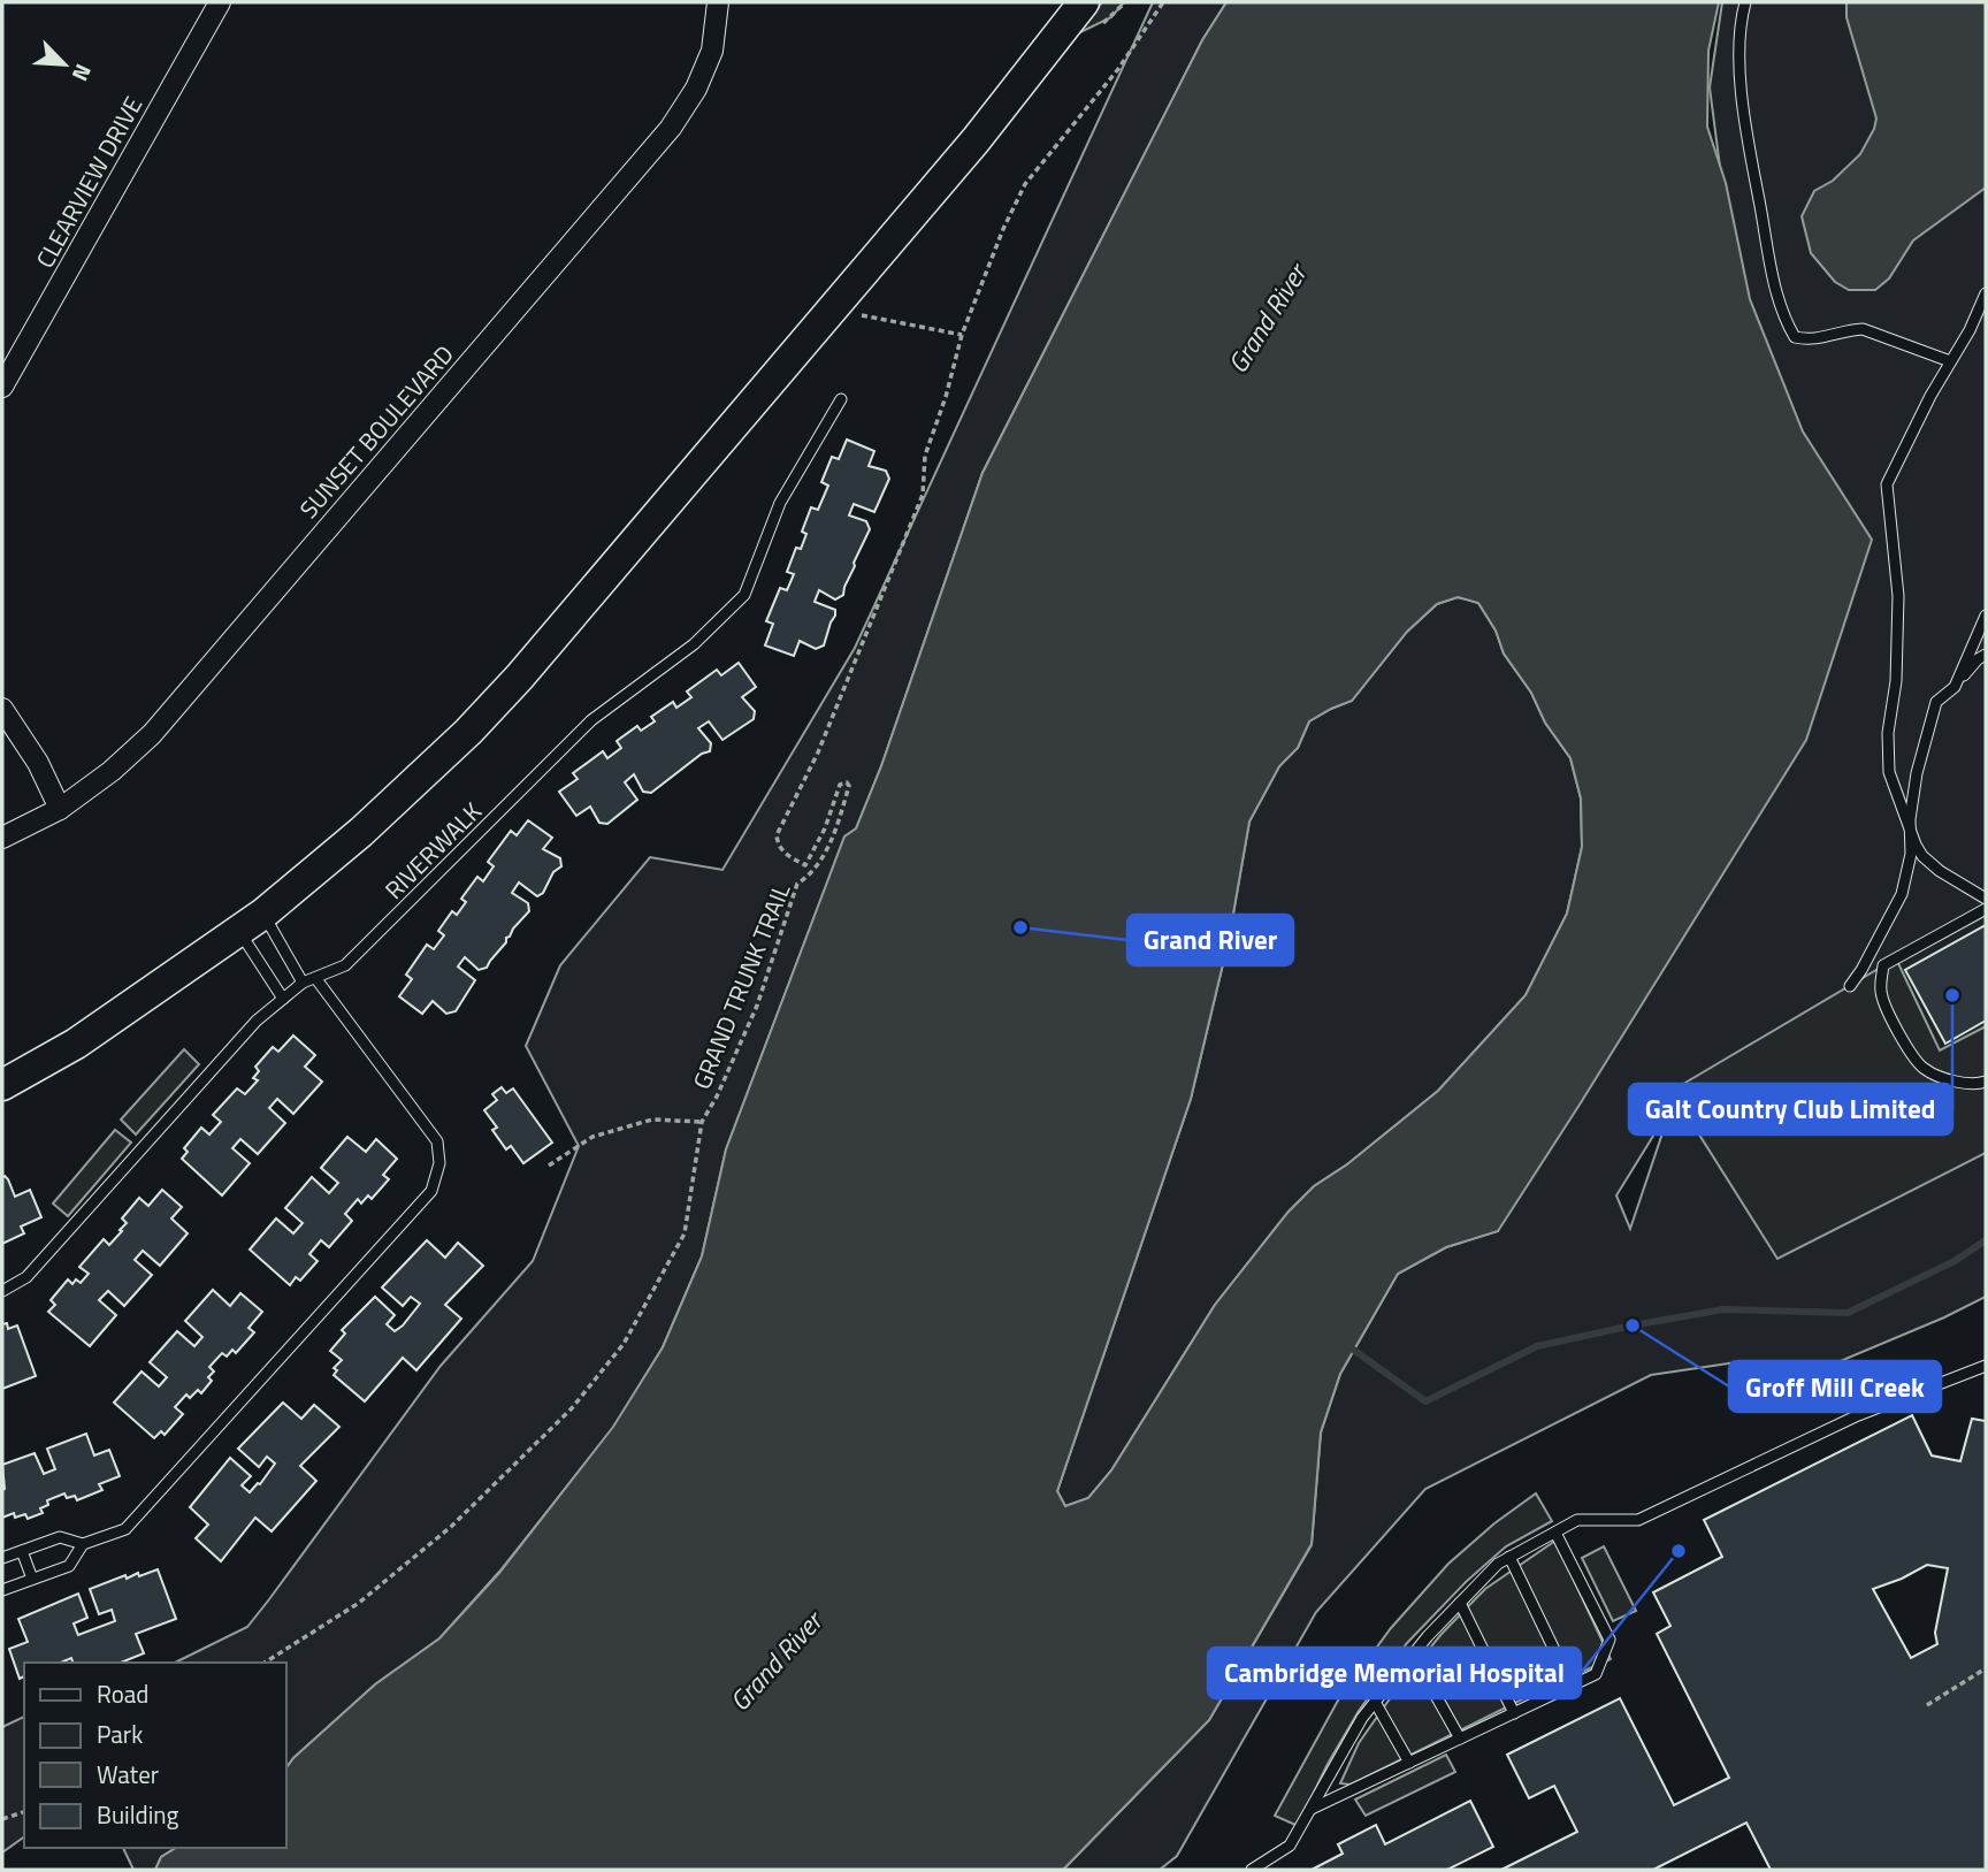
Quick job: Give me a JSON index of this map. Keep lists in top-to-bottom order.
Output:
{
  "streets": {
    "street": ["CLEARVIEW DRIVE", "SUNSET BOULEVARD"],
    "lane": ["RIVERWALK"],
    "path": ["GRAND TRUNK TRAIL"]
  },
  "water": ["Grand River"],
  "places": [
    "Grand River",
    "Galt Country Club Limited",
    "Groff Mill Creek",
    "Cambridge Memorial Hospital"
  ],
  "legend": [
    "Road",
    "Park",
    "Water",
    "Building"
  ],
  "north": "bottom right"
}
